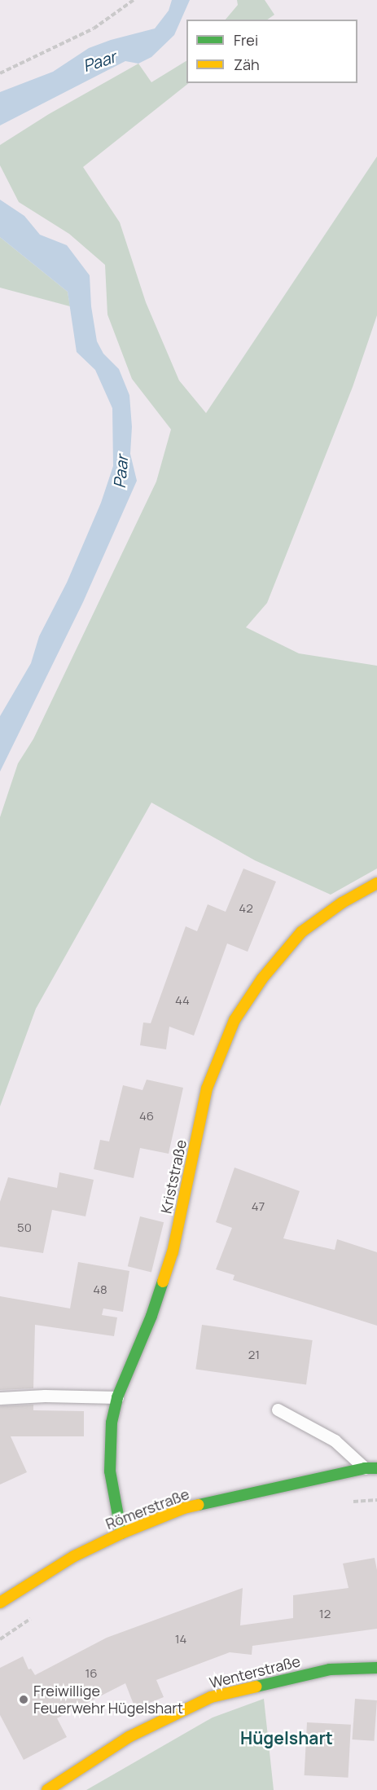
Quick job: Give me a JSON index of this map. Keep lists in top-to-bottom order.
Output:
{
  "streets": {
    "street": ["Kriststraße", "Römerstraße", "Wenterstraße"]
  },
  "crossings": [
    ["Kriststraße", "Römerstraße"]
  ],
  "districts": ["Hügelshart"],
  "water": ["Paar"],
  "places": ["Freiwillige Feuerwehr Hügelshart"],
  "house_numbers": [
    "42",
    "44",
    "46",
    "47",
    "50",
    "48",
    "21",
    "12",
    "14",
    "16"
  ],
  "legend": ["Frei", "Zäh"]
}
